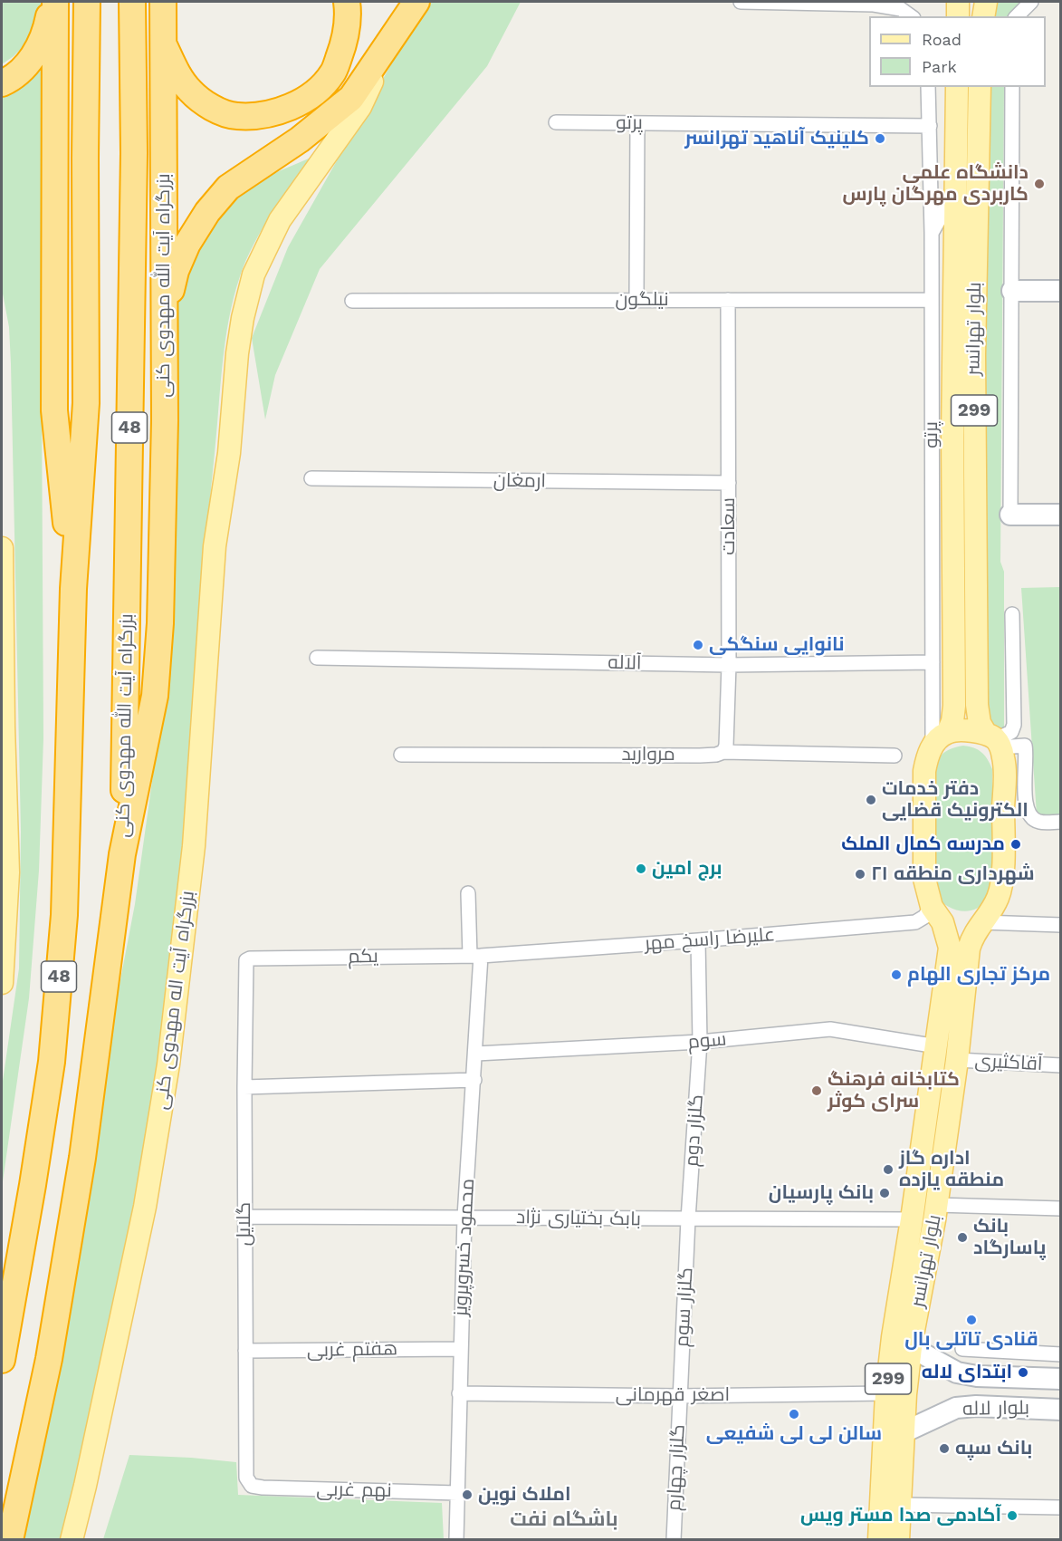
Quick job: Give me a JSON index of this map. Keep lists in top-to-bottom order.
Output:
{
  "streets": {
    "highway": ["بزرگراه آیت الله مهدوی کنی", "48"],
    "main road": [
      "بلوار تهرانسر",
      "299",
      "بزرگراه آیت اله مهدوی کنی",
      "بلوار لاله"
    ],
    "street": [
      "پرتو",
      "نیلگون",
      "ارمغان",
      "سعادت",
      "آلاله",
      "مروارید",
      "علیرضا راسخ مهر",
      "یکم",
      "سوم",
      "آقاکثیری",
      "گلزار دوم",
      "بابک بختیاری نژاد",
      "گلایل",
      "محمود خسروپرویز",
      "گلزار سوم",
      "هفتم غربی",
      "اصغر قهرمانی",
      "گلزار چهارم",
      "نهم غربی"
    ]
  },
  "crossings": [
    ["پرتو", "نیلگون"],
    ["پرتو", "بلوار تهرانسر"],
    ["پرتو", "آلاله"],
    ["بزرگراه آیت الله مهدوی کنی", "48"],
    ["نیلگون", "سعادت"],
    ["بلوار تهرانسر", "علیرضا راسخ مهر"],
    ["بلوار تهرانسر", "سوم"],
    ["بلوار تهرانسر", "آقاکثیری"],
    ["بلوار تهرانسر", "بابک بختیاری نژاد"],
    ["بلوار تهرانسر", "اصغر قهرمانی"],
    ["بلوار تهرانسر", "بلوار لاله"],
    ["ارمغان", "سعادت"],
    ["سعادت", "آلاله"],
    ["سعادت", "مروارید"],
    ["علیرضا راسخ مهر", "یکم"],
    ["علیرضا راسخ مهر", "گلزار دوم"],
    ["علیرضا راسخ مهر", "محمود خسروپرویز"],
    ["یکم", "گلایل"],
    ["یکم", "محمود خسروپرویز"],
    ["سوم", "گلزار دوم"],
    ["سوم", "محمود خسروپرویز"],
    ["گلزار دوم", "بابک بختیاری نژاد"],
    ["گلزار دوم", "گلزار سوم"],
    ["بابک بختیاری نژاد", "گلایل"],
    ["بابک بختیاری نژاد", "محمود خسروپرویز"],
    ["بابک بختیاری نژاد", "گلزار سوم"],
    ["گلایل", "هفتم غربی"],
    ["گلایل", "نهم غربی"],
    ["محمود خسروپرویز", "هفتم غربی"],
    ["محمود خسروپرویز", "اصغر قهرمانی"],
    ["محمود خسروپرویز", "نهم غربی"],
    ["گلزار سوم", "اصغر قهرمانی"],
    ["گلزار سوم", "گلزار چهارم"],
    ["اصغر قهرمانی", "گلزار چهارم"]
  ],
  "districts": ["باشگاه نفت"],
  "places": [
    "کلینیک آناهید تهرانسر",
    "دانشگاه علمی کاربردی مهرگان پارس",
    "نانوایی سنگکی",
    "دفتر خدمات الکترونیک قضایی",
    "مدرسه کمال الملک",
    "برج امین",
    "شهرداری منطقه ۲۱",
    "مرکز تجاری الهام",
    "کتابخانه فرهنگ سرای کوثر",
    "اداره گاز منطقه یازده",
    "بانک پارسیان",
    "بانک پاسارگاد",
    "قنادی تاتلی بال",
    "ابتدای لاله",
    "سالن لی لی شفیعی",
    "بانک سپه",
    "املاک نوین",
    "آکادمی صدا مستر ویس"
  ],
  "legend": ["Road", "Park"]
}
